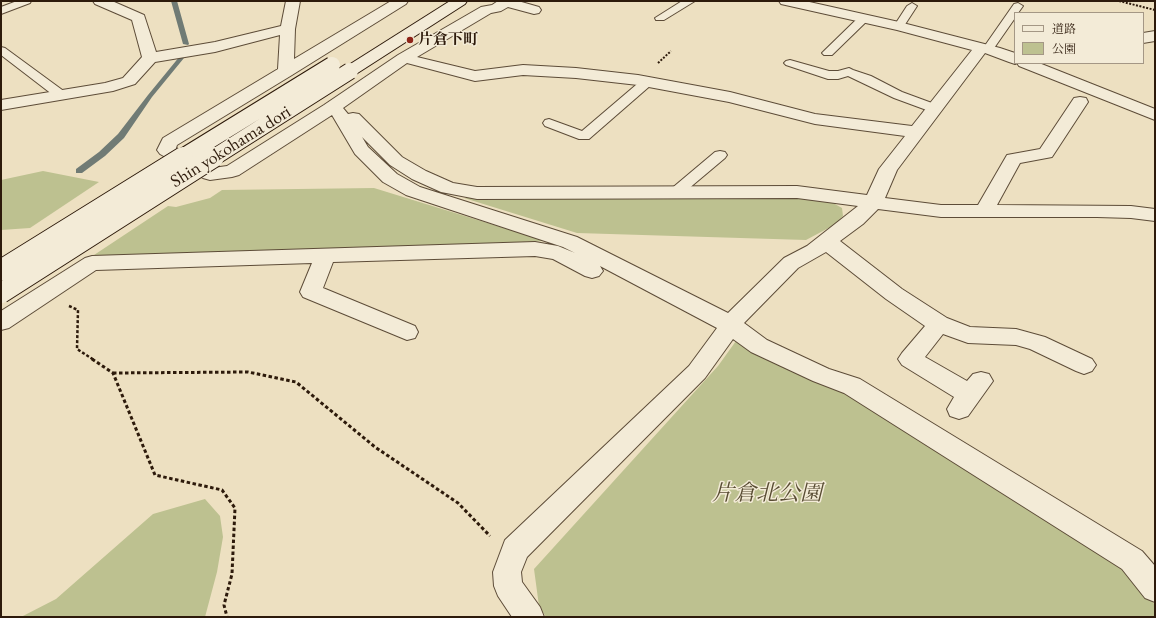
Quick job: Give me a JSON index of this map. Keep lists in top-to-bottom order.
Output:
{
  "streets": {
    "street": ["Shin yokohama dori"]
  },
  "parks": ["片倉北公園"],
  "places": ["片倉下町"],
  "legend": ["道路", "公園"]
}
